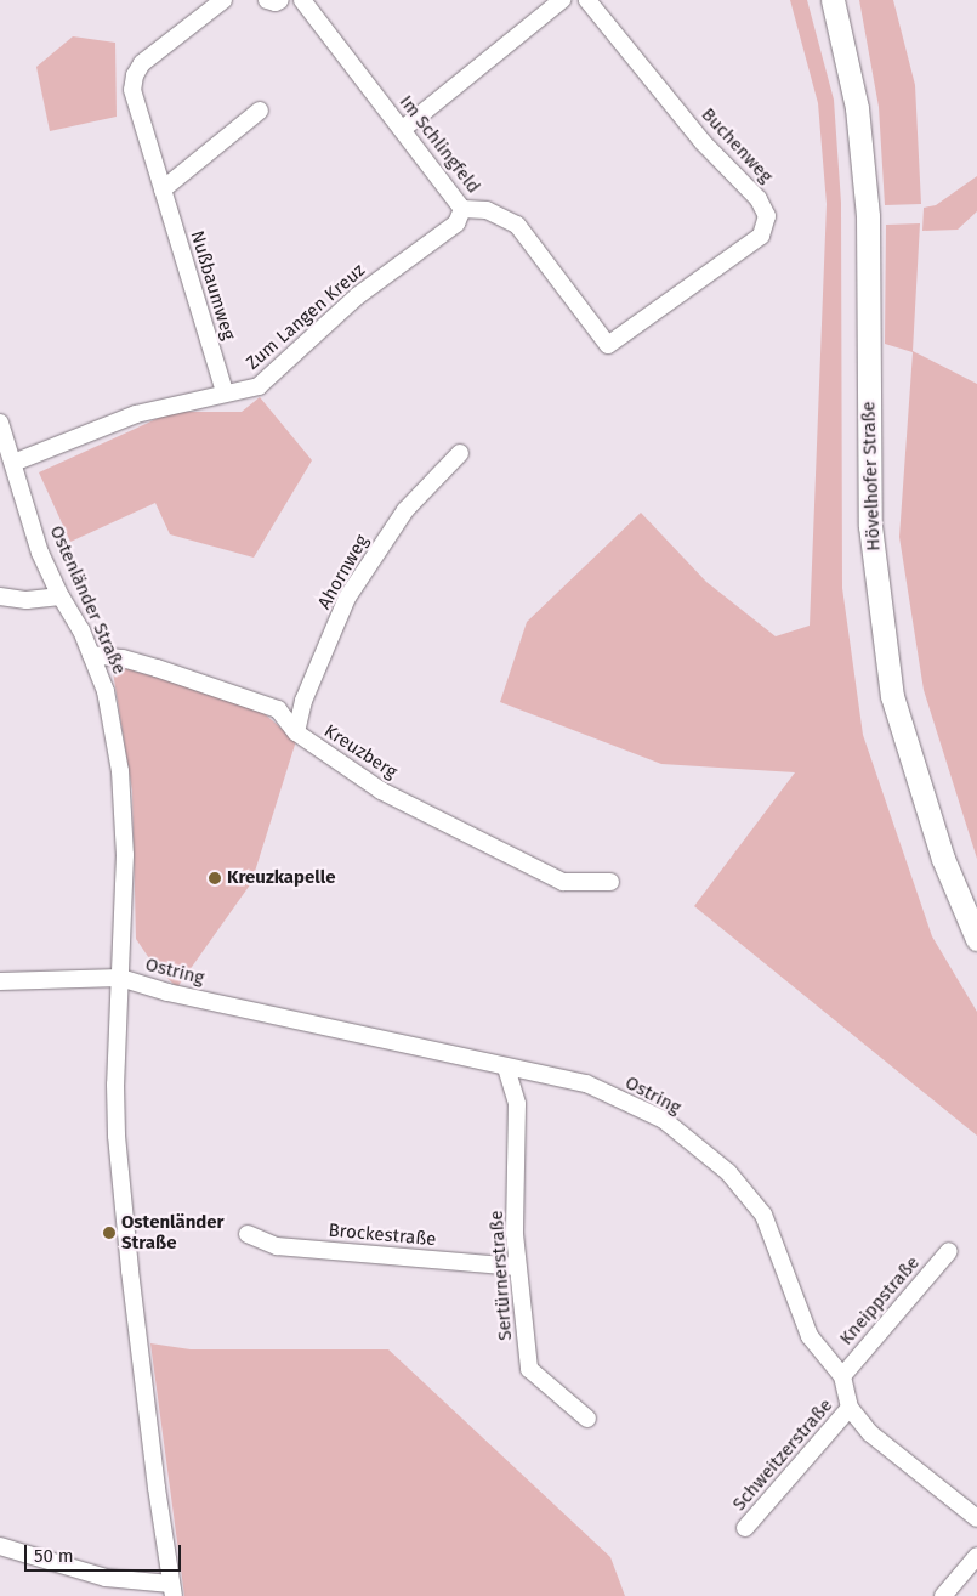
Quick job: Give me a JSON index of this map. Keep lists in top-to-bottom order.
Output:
{
  "streets": {
    "main road": ["Hövelhofer Straße"],
    "street": [
      "Im Schlingfeld",
      "Buchenweg",
      "Nußbaumweg",
      "Zum Langen Kreuz",
      "Ahornweg",
      "Ostenländer Straße",
      "Kreuzberg",
      "Ostring",
      "Brockestraße",
      "Sertürnerstraße",
      "Kneippstraße",
      "Schweitzerstraße"
    ]
  },
  "crossings": [
    ["Im Schlingfeld", "Buchenweg"],
    ["Im Schlingfeld", "Zum Langen Kreuz"],
    ["Nußbaumweg", "Zum Langen Kreuz"],
    ["Zum Langen Kreuz", "Ostenländer Straße"],
    ["Ahornweg", "Kreuzberg"],
    ["Ostenländer Straße", "Kreuzberg"],
    ["Ostenländer Straße", "Ostring"],
    ["Ostring", "Sertürnerstraße"],
    ["Ostring", "Kneippstraße"],
    ["Ostring", "Schweitzerstraße"],
    ["Brockestraße", "Sertürnerstraße"]
  ],
  "places": ["Kreuzkapelle", "Ostenländer Straße"],
  "scale_bar": "50 m"
}
